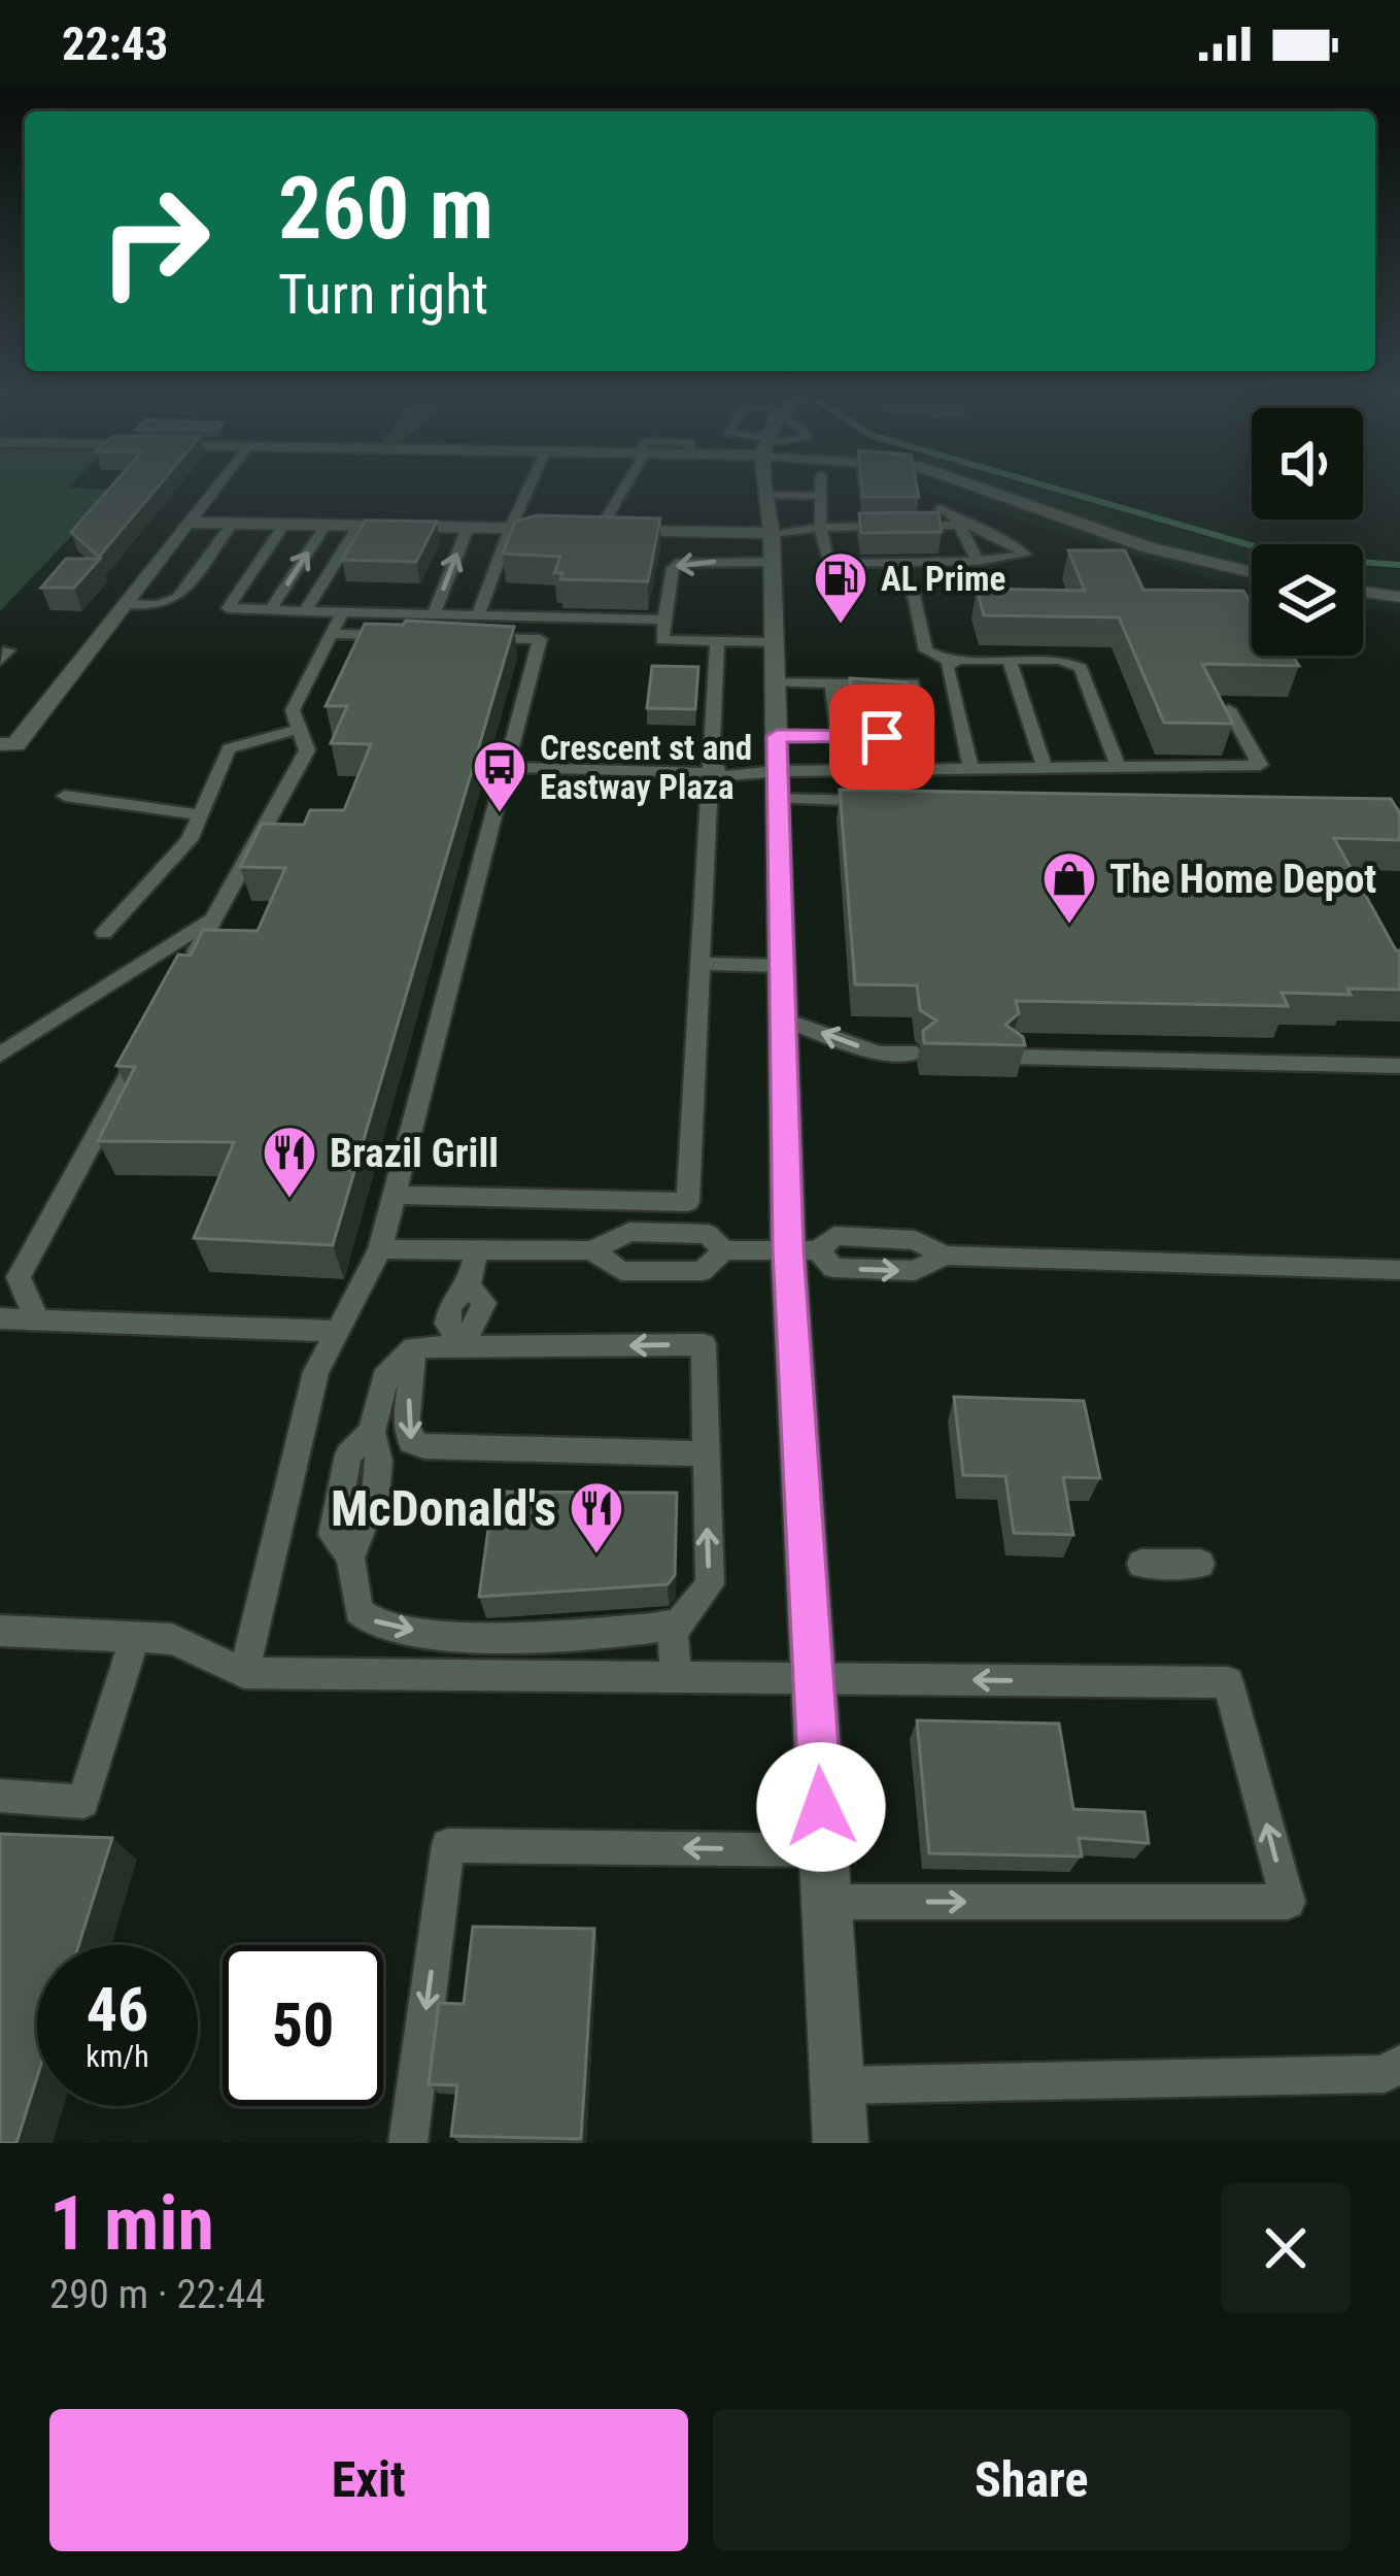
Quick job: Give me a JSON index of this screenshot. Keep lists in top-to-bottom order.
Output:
{
  "places": {
    "fuel station": ["AL Prime"],
    "bus stop": ["Crescent st and Eastway Plaza"],
    "shop": ["The Home Depot"],
    "restaurant": ["Brazil Grill", "McDonald's"]
  },
  "page": {
    "status": "22:43",
    "turn": ["260 m", "Turn right"],
    "speed": "46 km/h",
    "limit": "50",
    "heading": ["1 min", "290 m · 22:44"],
    "buttons": ["Exit", "Share"]
  }
}
